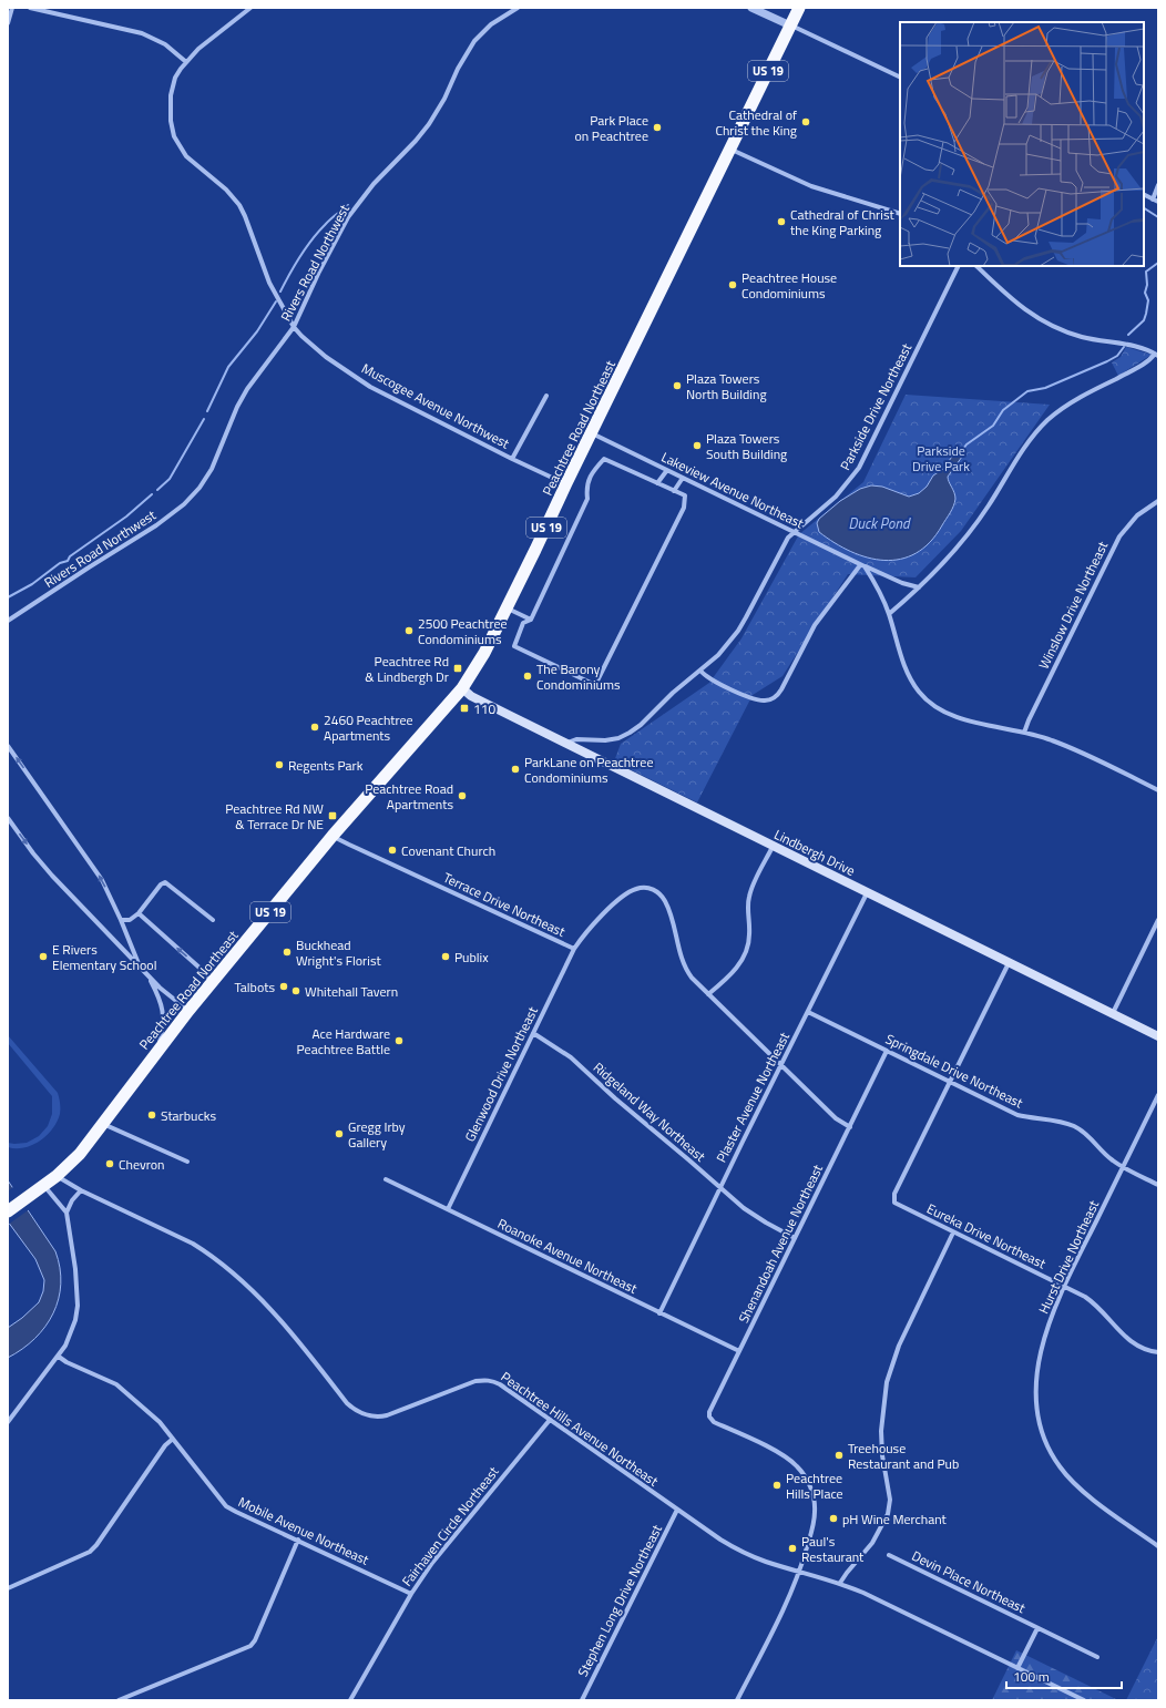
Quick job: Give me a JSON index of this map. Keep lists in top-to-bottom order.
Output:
{
  "streets": {
    "highway": ["US 19", "Peachtree Road Northeast"],
    "main road": ["Lindbergh Drive"],
    "street": [
      "Rivers Road Northwest",
      "Muscogee Avenue Northwest",
      "Parkside Drive Northeast",
      "Lakeview Avenue Northeast",
      "Winslow Drive Northeast",
      "Terrace Drive Northeast",
      "Springdale Drive Northeast",
      "Glenwood Drive Northeast",
      "Plaster Avenue Northeast",
      "Ridgeland Way Northeast",
      "Eureka Drive Northeast",
      "Shenandoah Avenue Northeast",
      "Roanoke Avenue Northeast",
      "Hurst Drive Northeast",
      "Peachtree Hills Avenue Northeast",
      "Fairhaven Circle Northeast",
      "Mobile Avenue Northeast",
      "Devin Place Northeast",
      "Stephen Long Drive Northeast"
    ]
  },
  "crossings": [
    ["Rivers Road Northwest", "Muscogee Avenue Northwest"],
    ["Muscogee Avenue Northwest", "Peachtree Road Northeast"],
    ["Parkside Drive Northeast", "Lakeview Avenue Northeast"],
    ["Parkside Drive Northeast", "Lindbergh Drive"],
    ["Peachtree Road Northeast", "Lakeview Avenue Northeast"],
    ["Peachtree Road Northeast", "Lindbergh Drive"],
    ["Peachtree Road Northeast", "Terrace Drive Northeast"],
    ["Peachtree Road Northeast", "Peachtree Hills Avenue Northeast"],
    ["Lindbergh Drive", "Plaster Avenue Northeast"],
    ["Terrace Drive Northeast", "Glenwood Drive Northeast"],
    ["Terrace Drive Northeast", "Plaster Avenue Northeast"],
    ["Terrace Drive Northeast", "Shenandoah Avenue Northeast"],
    ["Springdale Drive Northeast", "Plaster Avenue Northeast"],
    ["Springdale Drive Northeast", "Eureka Drive Northeast"],
    ["Springdale Drive Northeast", "Shenandoah Avenue Northeast"],
    ["Springdale Drive Northeast", "Hurst Drive Northeast"],
    ["Glenwood Drive Northeast", "Ridgeland Way Northeast"],
    ["Glenwood Drive Northeast", "Roanoke Avenue Northeast"],
    ["Plaster Avenue Northeast", "Ridgeland Way Northeast"],
    ["Plaster Avenue Northeast", "Roanoke Avenue Northeast"],
    ["Ridgeland Way Northeast", "Shenandoah Avenue Northeast"],
    ["Eureka Drive Northeast", "Hurst Drive Northeast"],
    ["Shenandoah Avenue Northeast", "Roanoke Avenue Northeast"],
    ["Shenandoah Avenue Northeast", "Peachtree Hills Avenue Northeast"],
    ["Peachtree Hills Avenue Northeast", "Fairhaven Circle Northeast"],
    ["Peachtree Hills Avenue Northeast", "Stephen Long Drive Northeast"],
    ["Fairhaven Circle Northeast", "Mobile Avenue Northeast"]
  ],
  "water": ["Duck Pond"],
  "parks": ["Parkside Drive Park"],
  "places": {
    "other": [
      "Cathedral of Christ the King",
      "Park Place on Peachtree",
      "Cathedral of Christ the King Parking",
      "Peachtree House Condominiums",
      "Plaza Towers North Building",
      "Plaza Towers South Building",
      "2500 Peachtree Condominiums",
      "The Barony Condominiums",
      "2460 Peachtree Apartments",
      "Regents Park",
      "ParkLane on Peachtree Condominiums",
      "Peachtree Road Apartments",
      "Covenant Church",
      "Buckhead Wright's Florist",
      "E Rivers Elementary School",
      "Publix",
      "Talbots",
      "Whitehall Tavern",
      "Ace Hardware Peachtree Battle",
      "Starbucks",
      "Gregg Irby Gallery",
      "Chevron",
      "Treehouse Restaurant and Pub",
      "Peachtree Hills Place",
      "pH Wine Merchant",
      "Paul's Restaurant"
    ],
    "transit": ["Peachtree Rd & Lindbergh Dr", "110", "Peachtree Rd NW & Terrace Dr NE"]
  },
  "scale_bar": "100 m"
}
